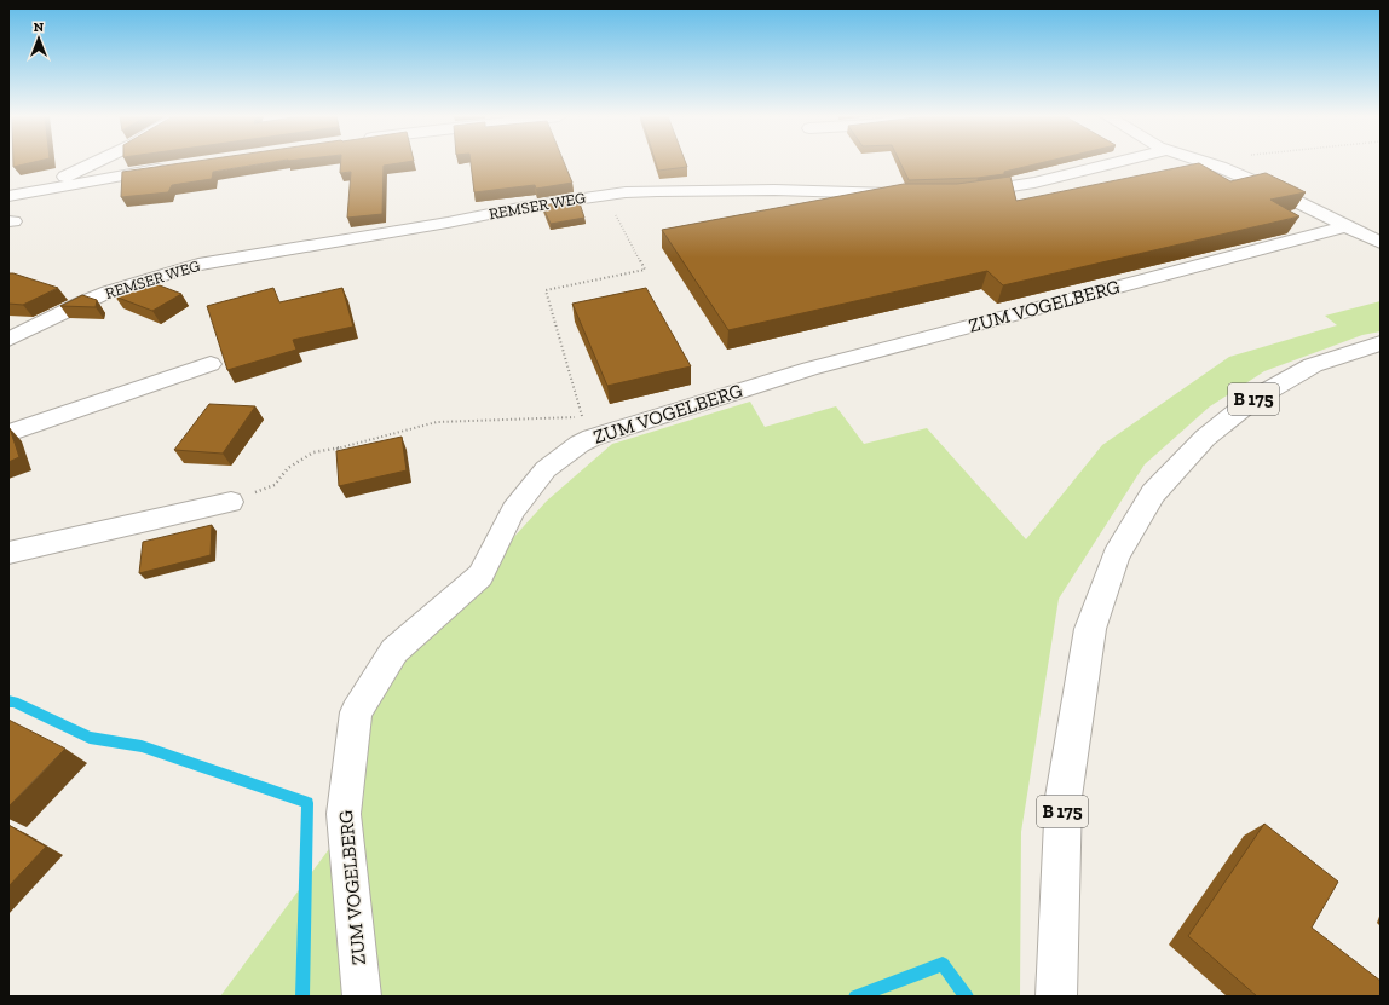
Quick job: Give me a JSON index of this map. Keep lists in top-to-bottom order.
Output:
{
  "streets": {
    "main road": ["B 175"],
    "street": ["REMSER WEG", "ZUM VOGELBERG"]
  },
  "north": "top"
}
